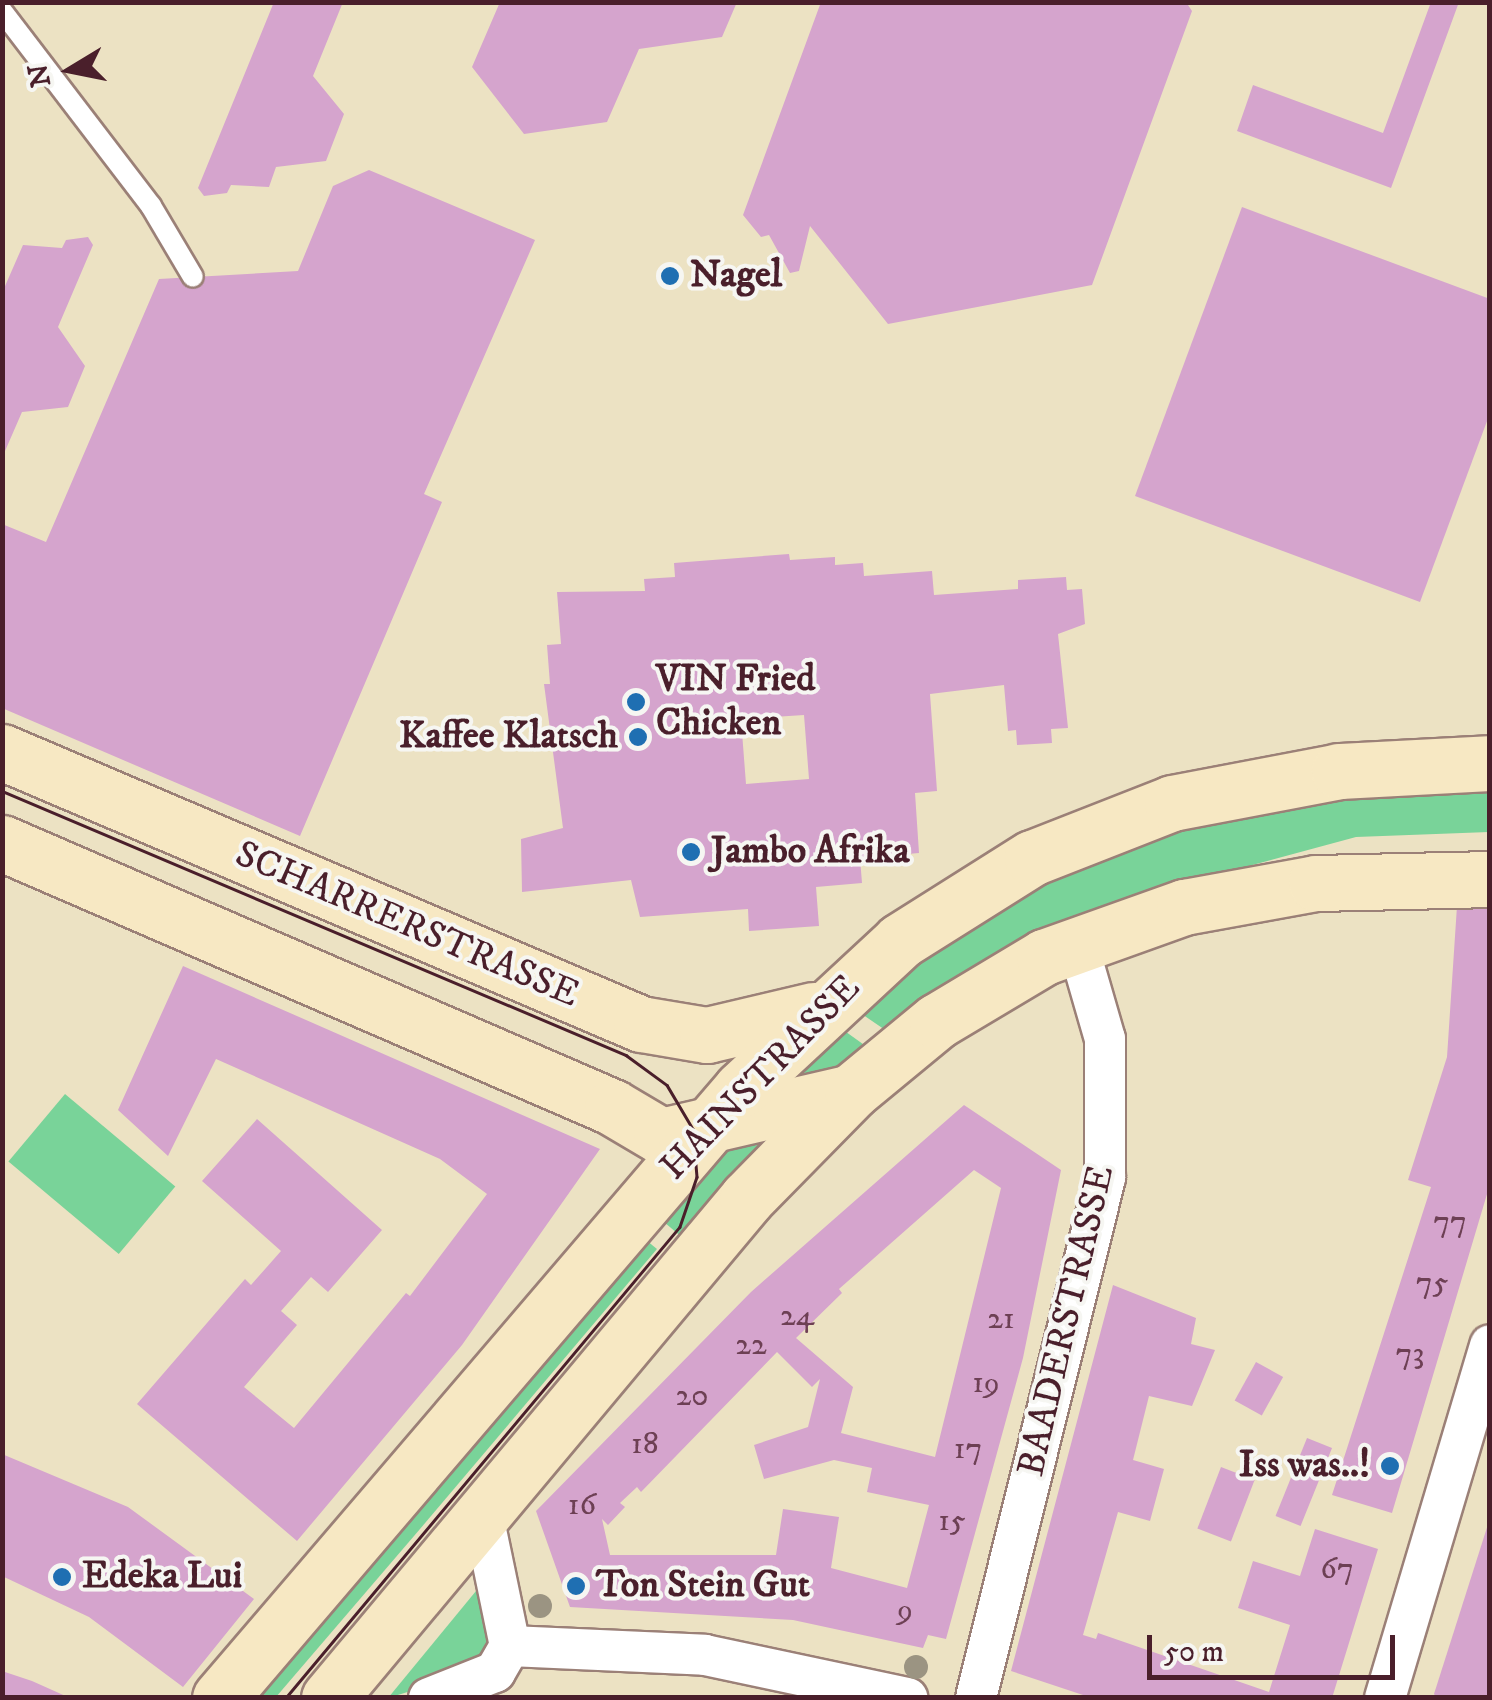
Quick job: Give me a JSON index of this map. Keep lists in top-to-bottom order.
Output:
{
  "streets": {
    "main road": ["SCHARRERSTRASSE", "HAINSTRASSE"],
    "street": ["BAADERSTRASSE"]
  },
  "crossings": [
    ["SCHARRERSTRASSE", "HAINSTRASSE"],
    ["HAINSTRASSE", "BAADERSTRASSE"]
  ],
  "places": [
    "Nagel",
    "VIN Fried Chicken",
    "Kaffee Klatsch",
    "Jambo Afrika",
    "Iss was..!",
    "Edeka Lui",
    "Ton Stein Gut"
  ],
  "house_numbers": [
    "77",
    "75",
    "24",
    "21",
    "22",
    "73",
    "19",
    "20",
    "18",
    "17",
    "16",
    "15",
    "67",
    "9"
  ],
  "scale_bar": "50 m",
  "north": "left"
}
